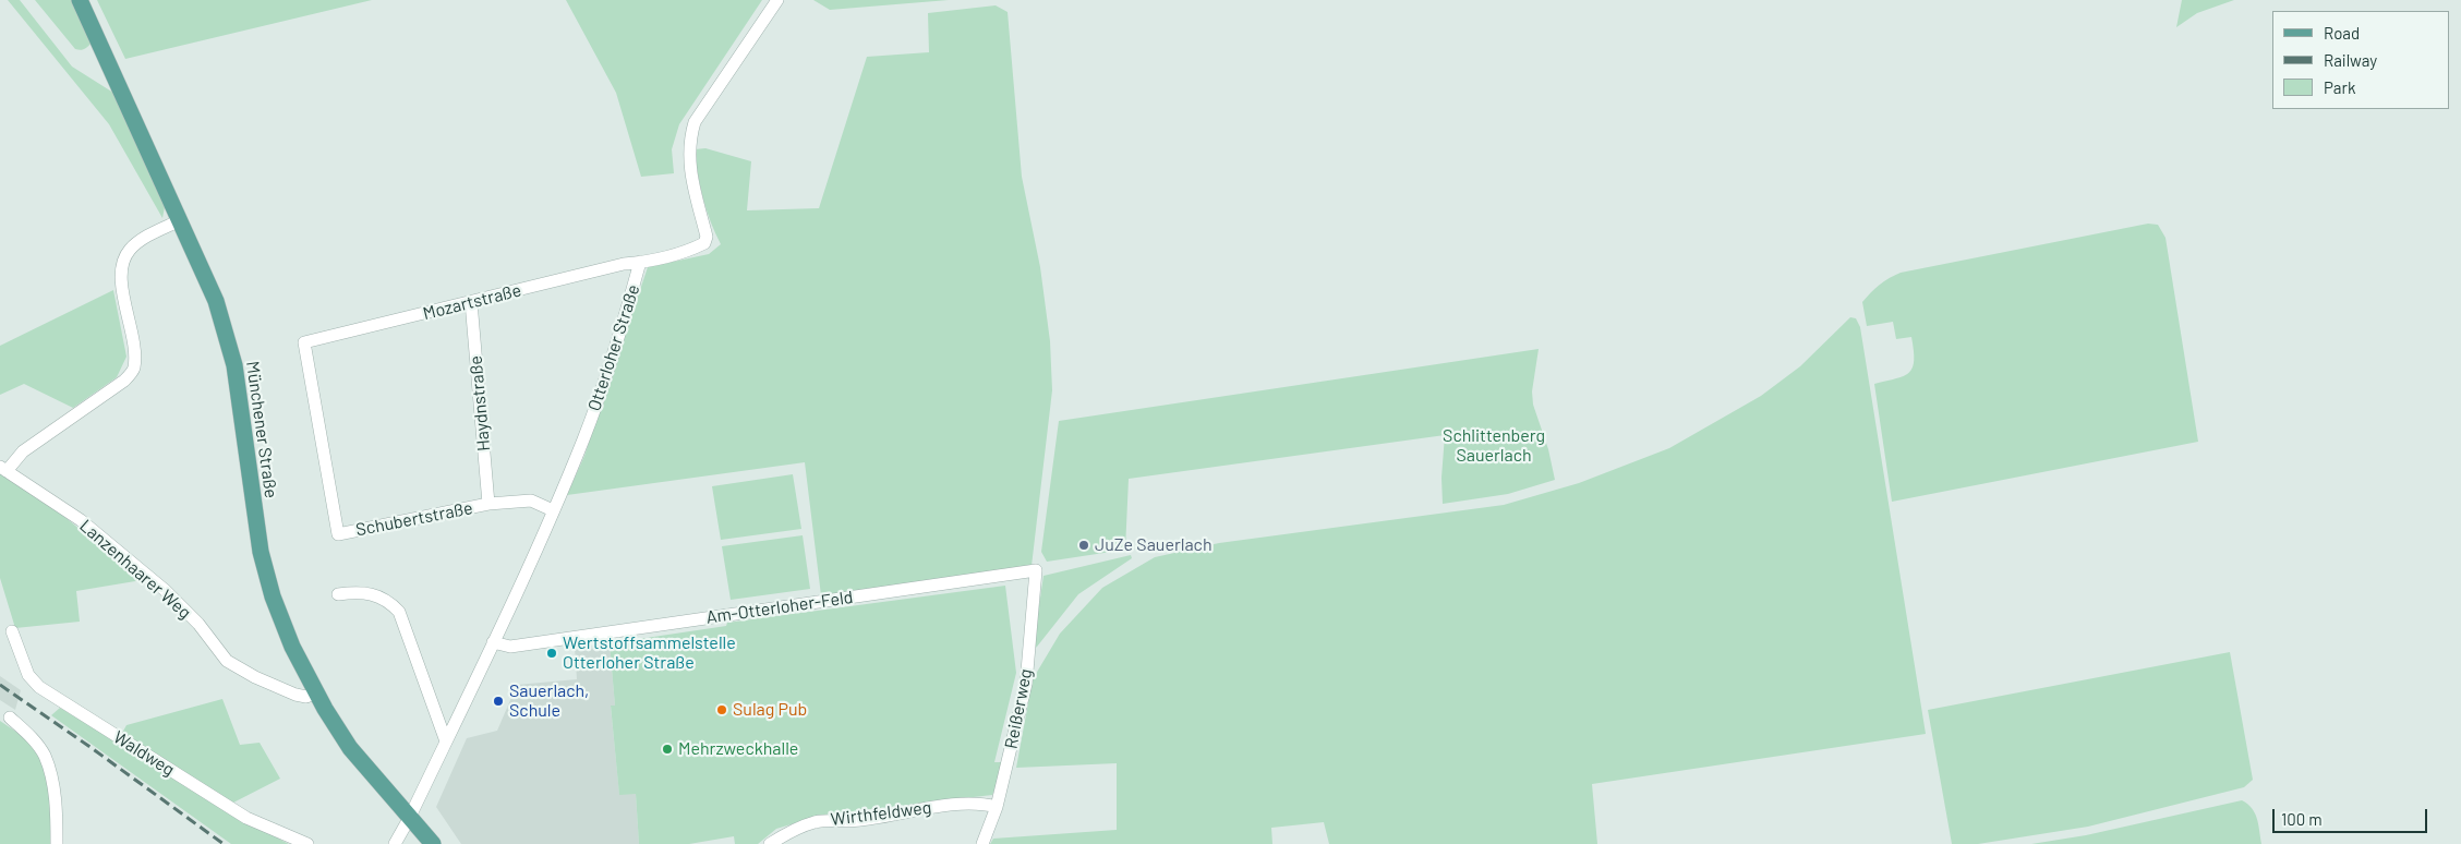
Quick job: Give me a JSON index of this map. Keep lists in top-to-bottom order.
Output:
{
  "streets": {
    "main road": ["Münchener Straße"],
    "street": [
      "Mozartstraße",
      "Otterloher Straße",
      "Haydnstraße",
      "Schubertstraße",
      "Lanzenhaarer Weg",
      "Am-Otterloher-Feld",
      "Reißerweg",
      "Waldweg",
      "Wirthfeldweg"
    ]
  },
  "crossings": [
    ["Mozartstraße", "Otterloher Straße"],
    ["Mozartstraße", "Haydnstraße"],
    ["Mozartstraße", "Schubertstraße"],
    ["Otterloher Straße", "Münchener Straße"],
    ["Otterloher Straße", "Schubertstraße"],
    ["Otterloher Straße", "Am-Otterloher-Feld"],
    ["Haydnstraße", "Schubertstraße"],
    ["Münchener Straße", "Lanzenhaarer Weg"],
    ["Am-Otterloher-Feld", "Reißerweg"],
    ["Reißerweg", "Wirthfeldweg"]
  ],
  "parks": ["Schlittenberg Sauerlach"],
  "places": [
    "JuZe Sauerlach",
    "Wertstoffsammelstelle Otterloher Straße",
    "Sauerlach, Schule",
    "Sulag Pub",
    "Mehrzweckhalle"
  ],
  "legend": ["Road", "Railway", "Park"],
  "scale_bar": "100 m"
}
